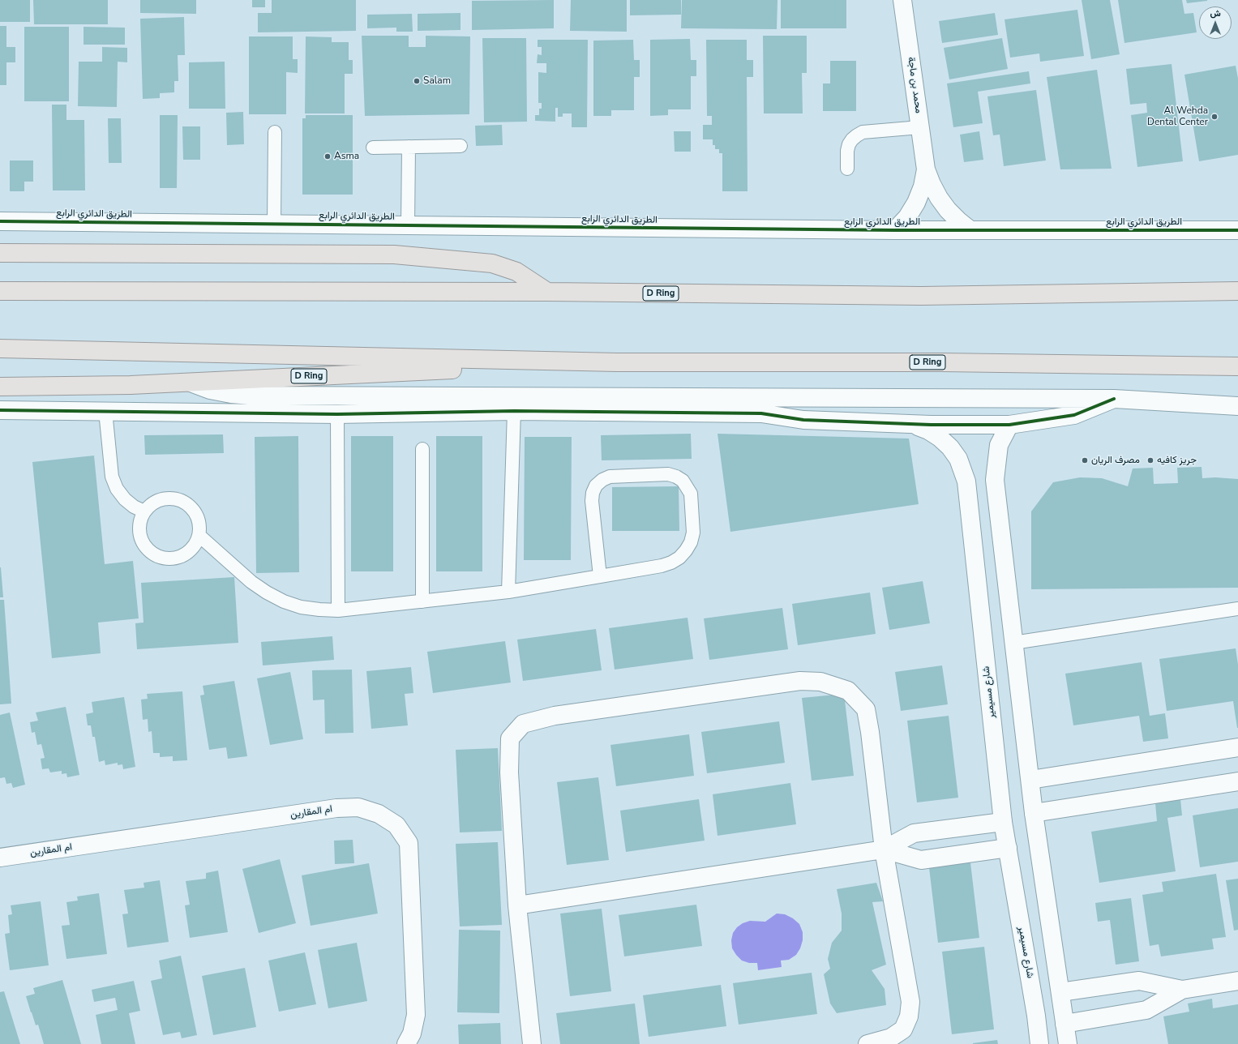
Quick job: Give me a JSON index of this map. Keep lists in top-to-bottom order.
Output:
{
  "streets": {
    "main road": ["D Ring"],
    "street": [
      "محمد بن ماجة",
      "الطريق الدائري الرابع",
      "شارع مسيمير",
      "ام المقارين"
    ]
  },
  "crossings": [
    ["محمد بن ماجة", "الطريق الدائري الرابع"]
  ],
  "places": [
    "Salam",
    "Al Wehda Dental Center",
    "Asma",
    "مصرف الريان",
    "جريز كافيه"
  ],
  "north": "top"
}
